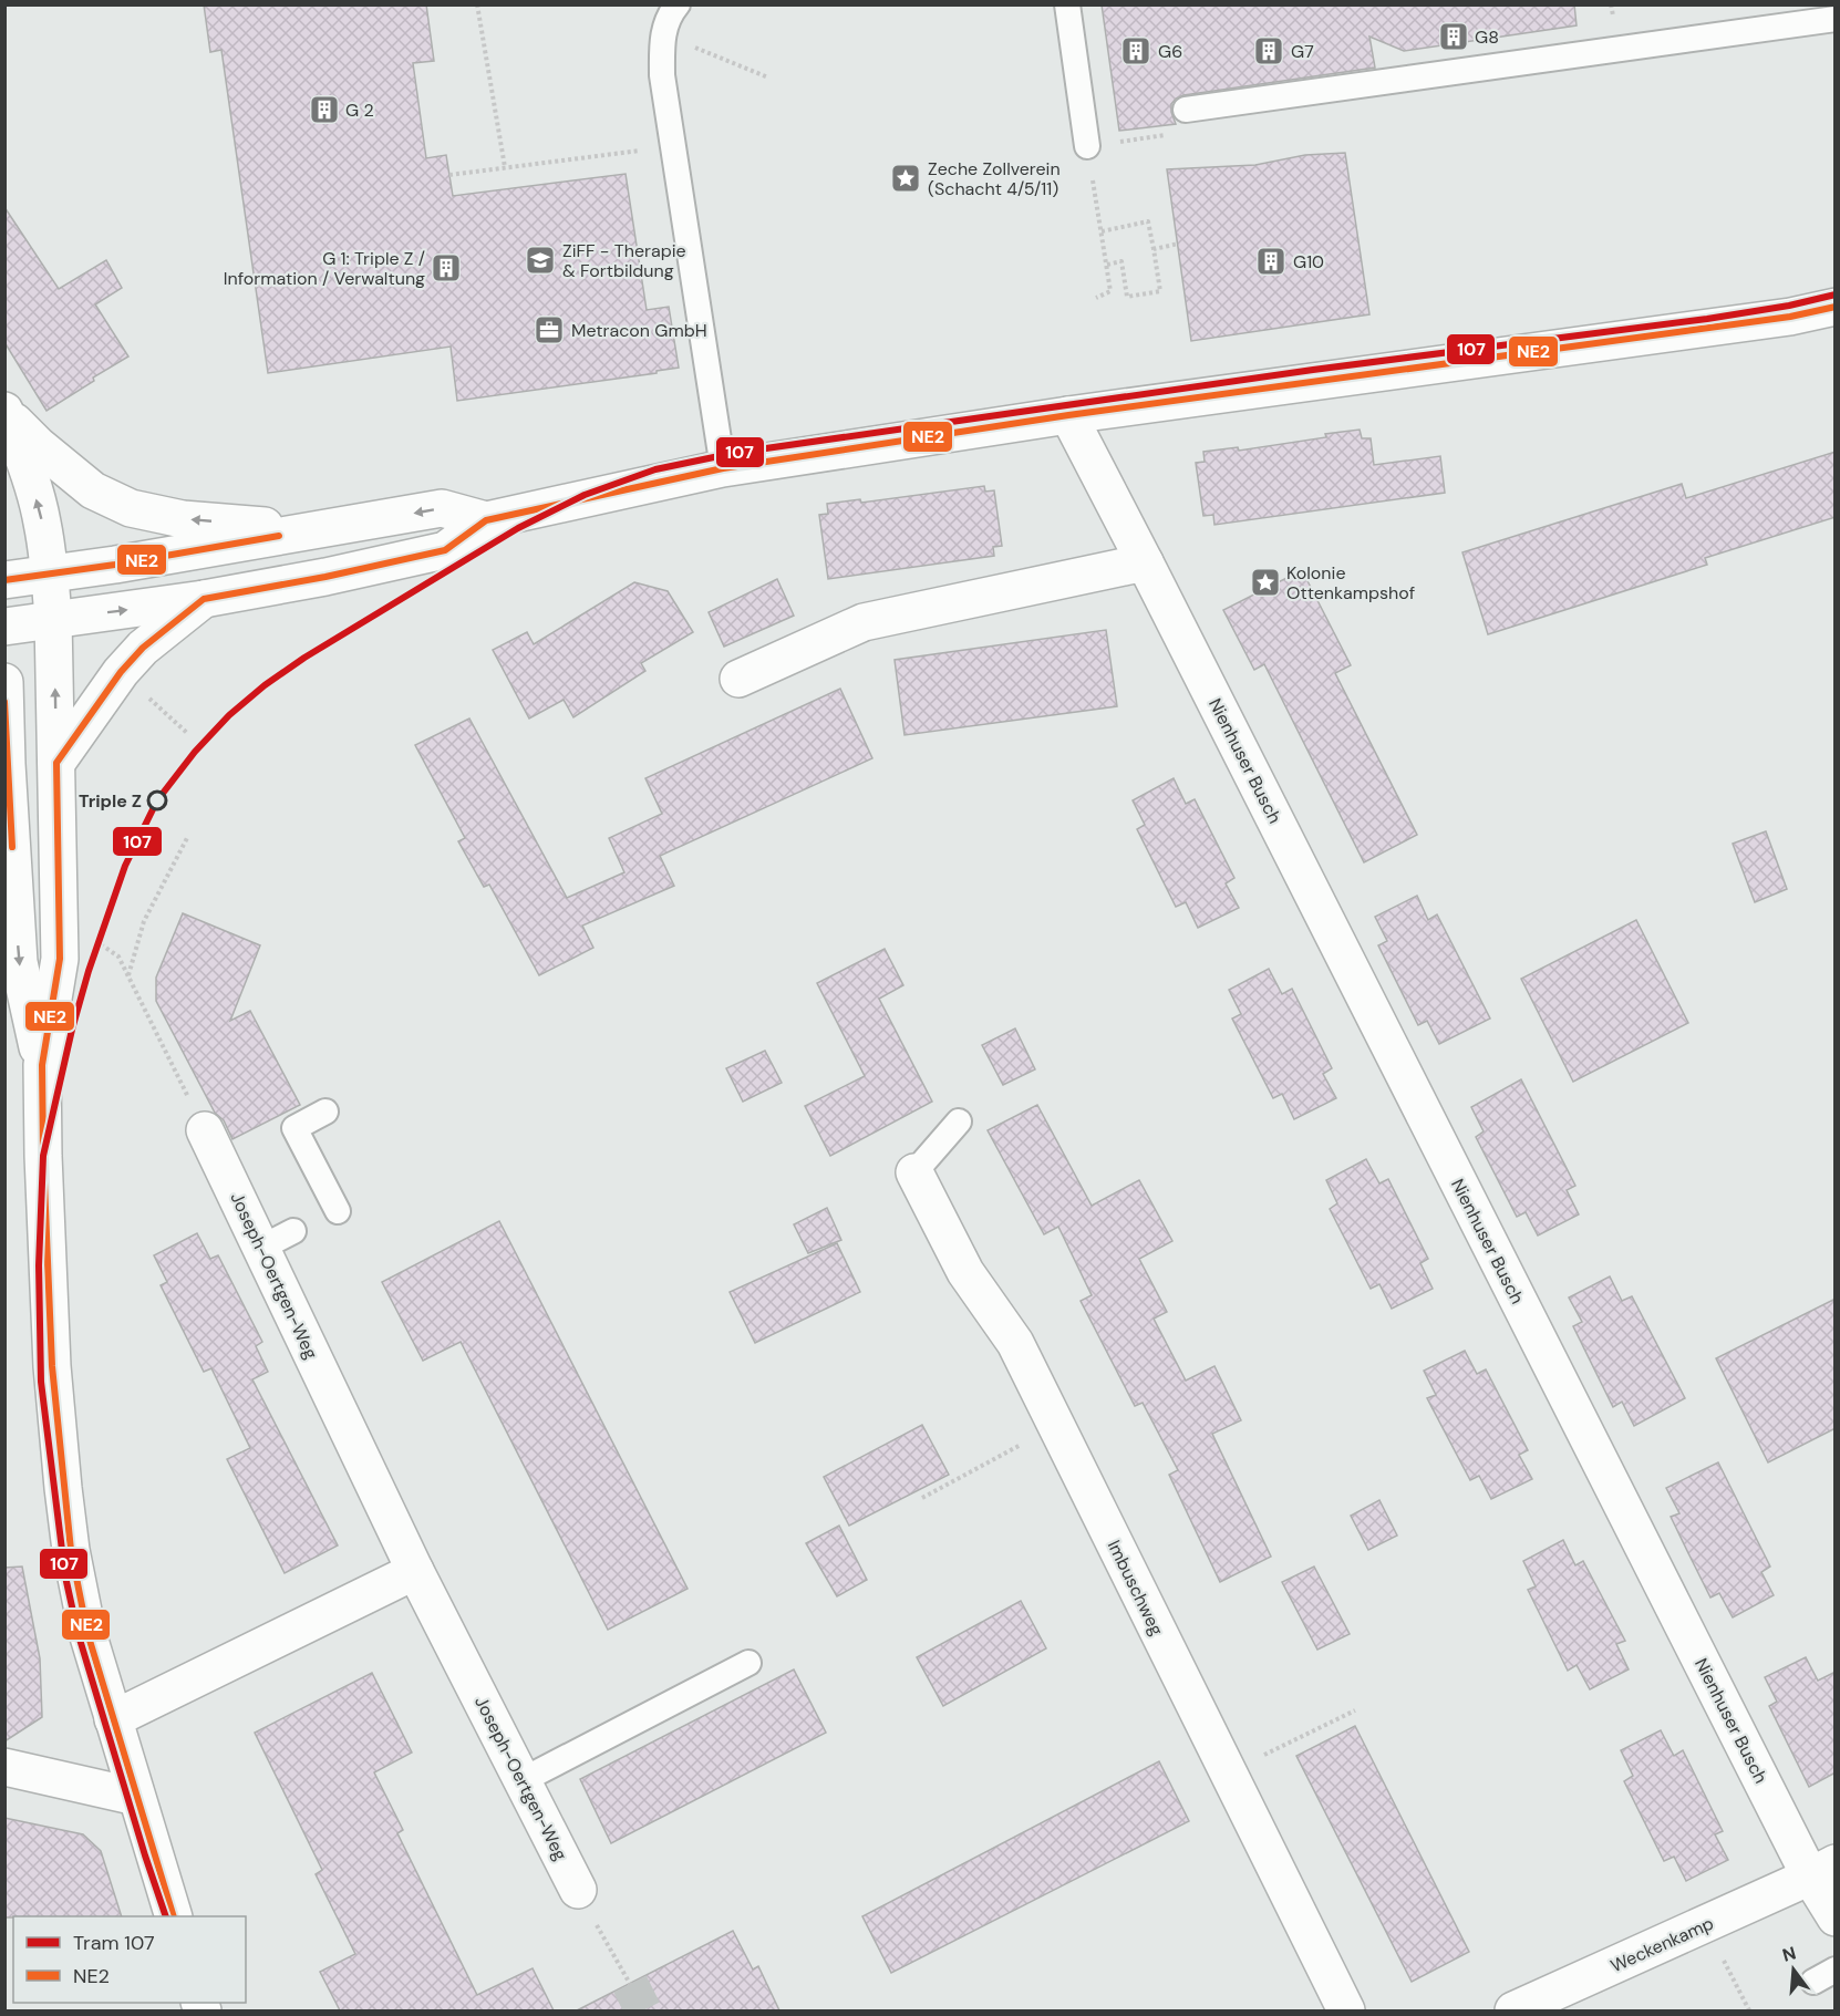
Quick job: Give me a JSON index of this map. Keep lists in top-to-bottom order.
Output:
{
  "streets": {
    "street": [
      "Nienhuser Busch",
      "Joseph-Oertgen-Weg",
      "Imbuschweg",
      "Weckenkamp"
    ]
  },
  "crossings": [
    ["Nienhuser Busch", "Weckenkamp"]
  ],
  "places": {
    "building": [
      "G8",
      "G6",
      "G7",
      "G 2",
      "G10",
      "G 1: Triple Z / Information / Verwaltung"
    ],
    "place": ["Zeche Zollverein (Schacht 4/5/11)", "Kolonie Ottenkampshof"],
    "school or university": ["ZiFF - Therapie & Fortbildung"],
    "office": ["Metracon GmbH"],
    "other": ["Triple Z"]
  },
  "lines": ["tram line 107", "transit line NE2"],
  "legend": ["Tram 107", "NE2"],
  "north": "top"
}
